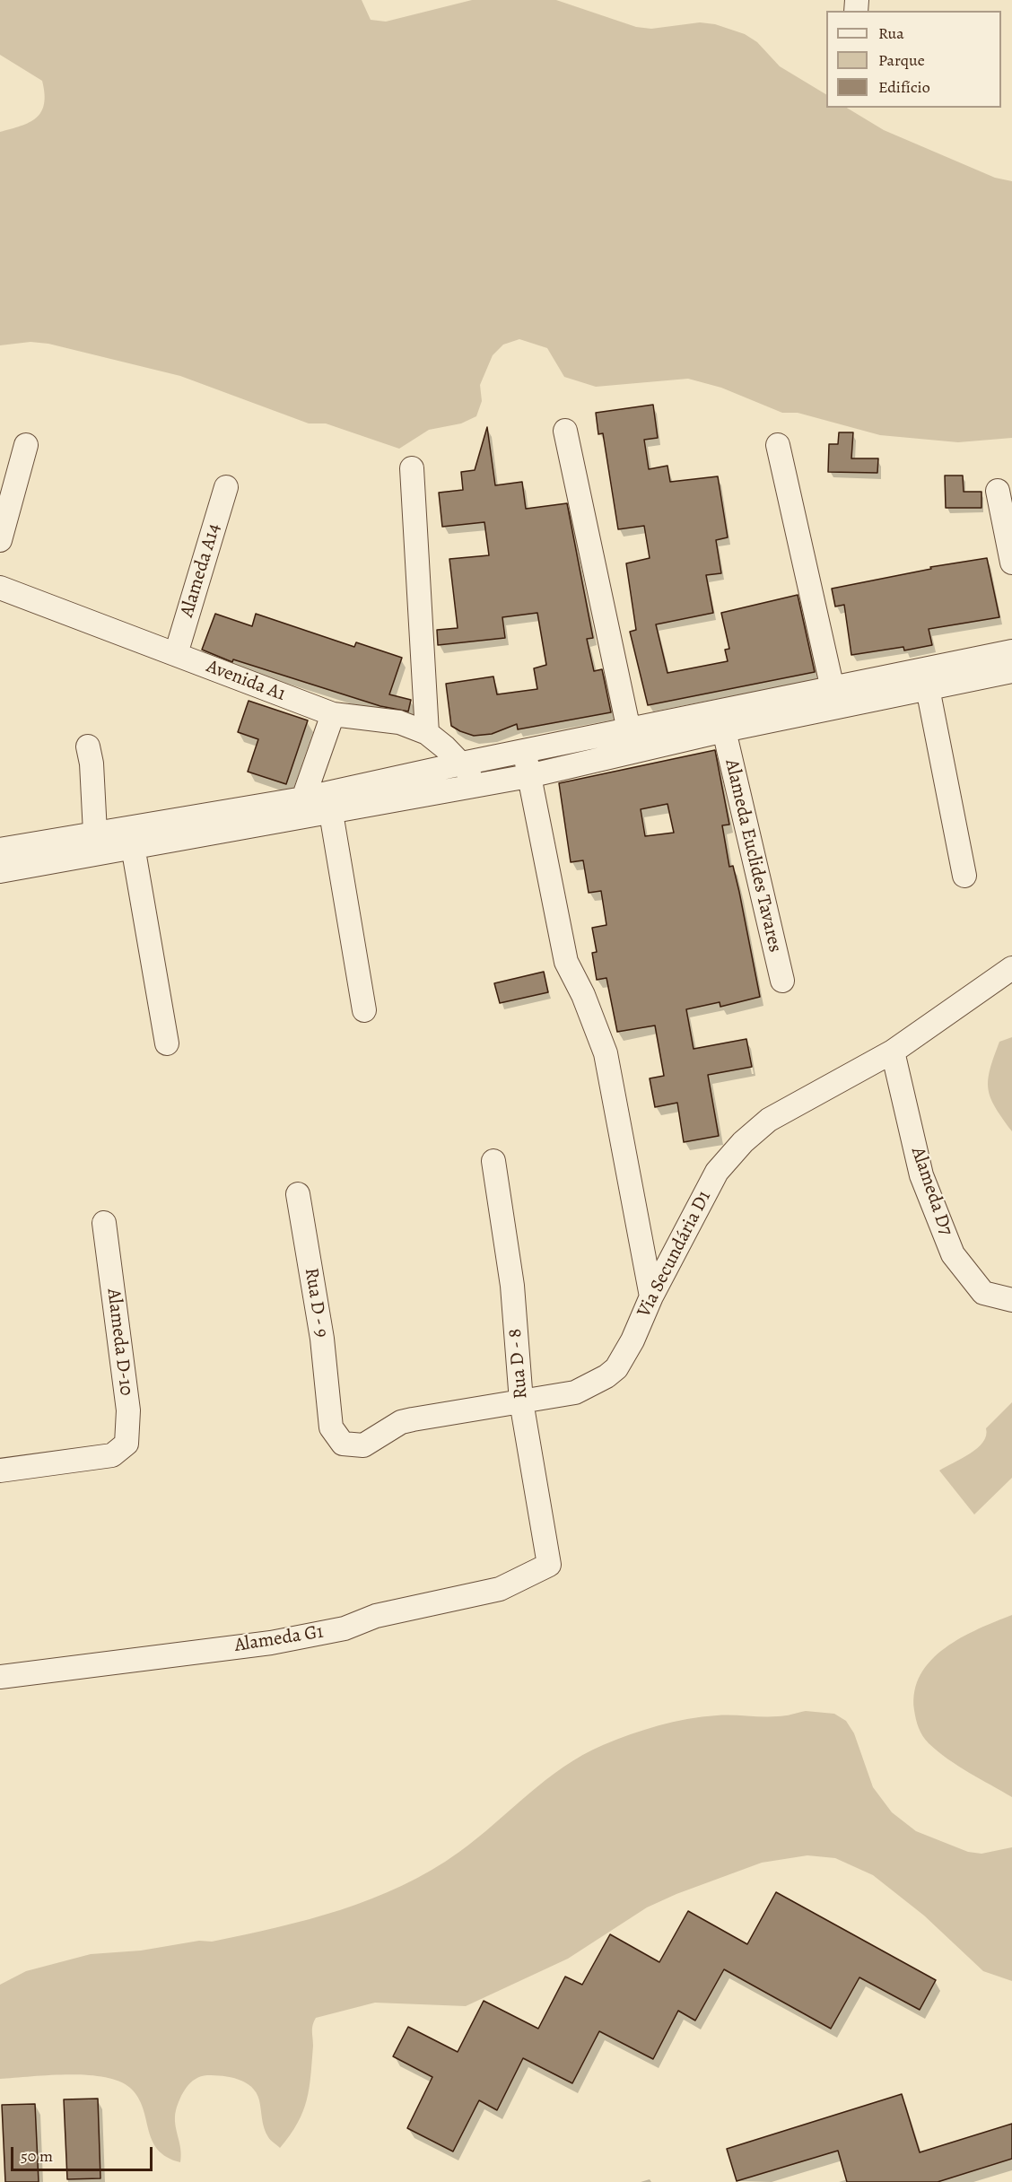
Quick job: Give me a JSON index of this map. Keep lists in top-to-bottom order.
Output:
{
  "streets": {
    "street": [
      "Alameda A14",
      "Avenida A1",
      "Alameda Euclides Tavares",
      "Alameda D7",
      "Via Secundária D1",
      "Rua D - 9",
      "Alameda D-10",
      "Rua D - 8",
      "Alameda G1"
    ]
  },
  "crossings": [
    ["Alameda A14", "Avenida A1"],
    ["Alameda D7", "Via Secundária D1"],
    ["Via Secundária D1", "Rua D - 9"],
    ["Via Secundária D1", "Rua D - 8"],
    ["Rua D - 8", "Alameda G1"]
  ],
  "legend": ["Rua", "Parque", "Edifício"],
  "scale_bar": "50 m"
}
